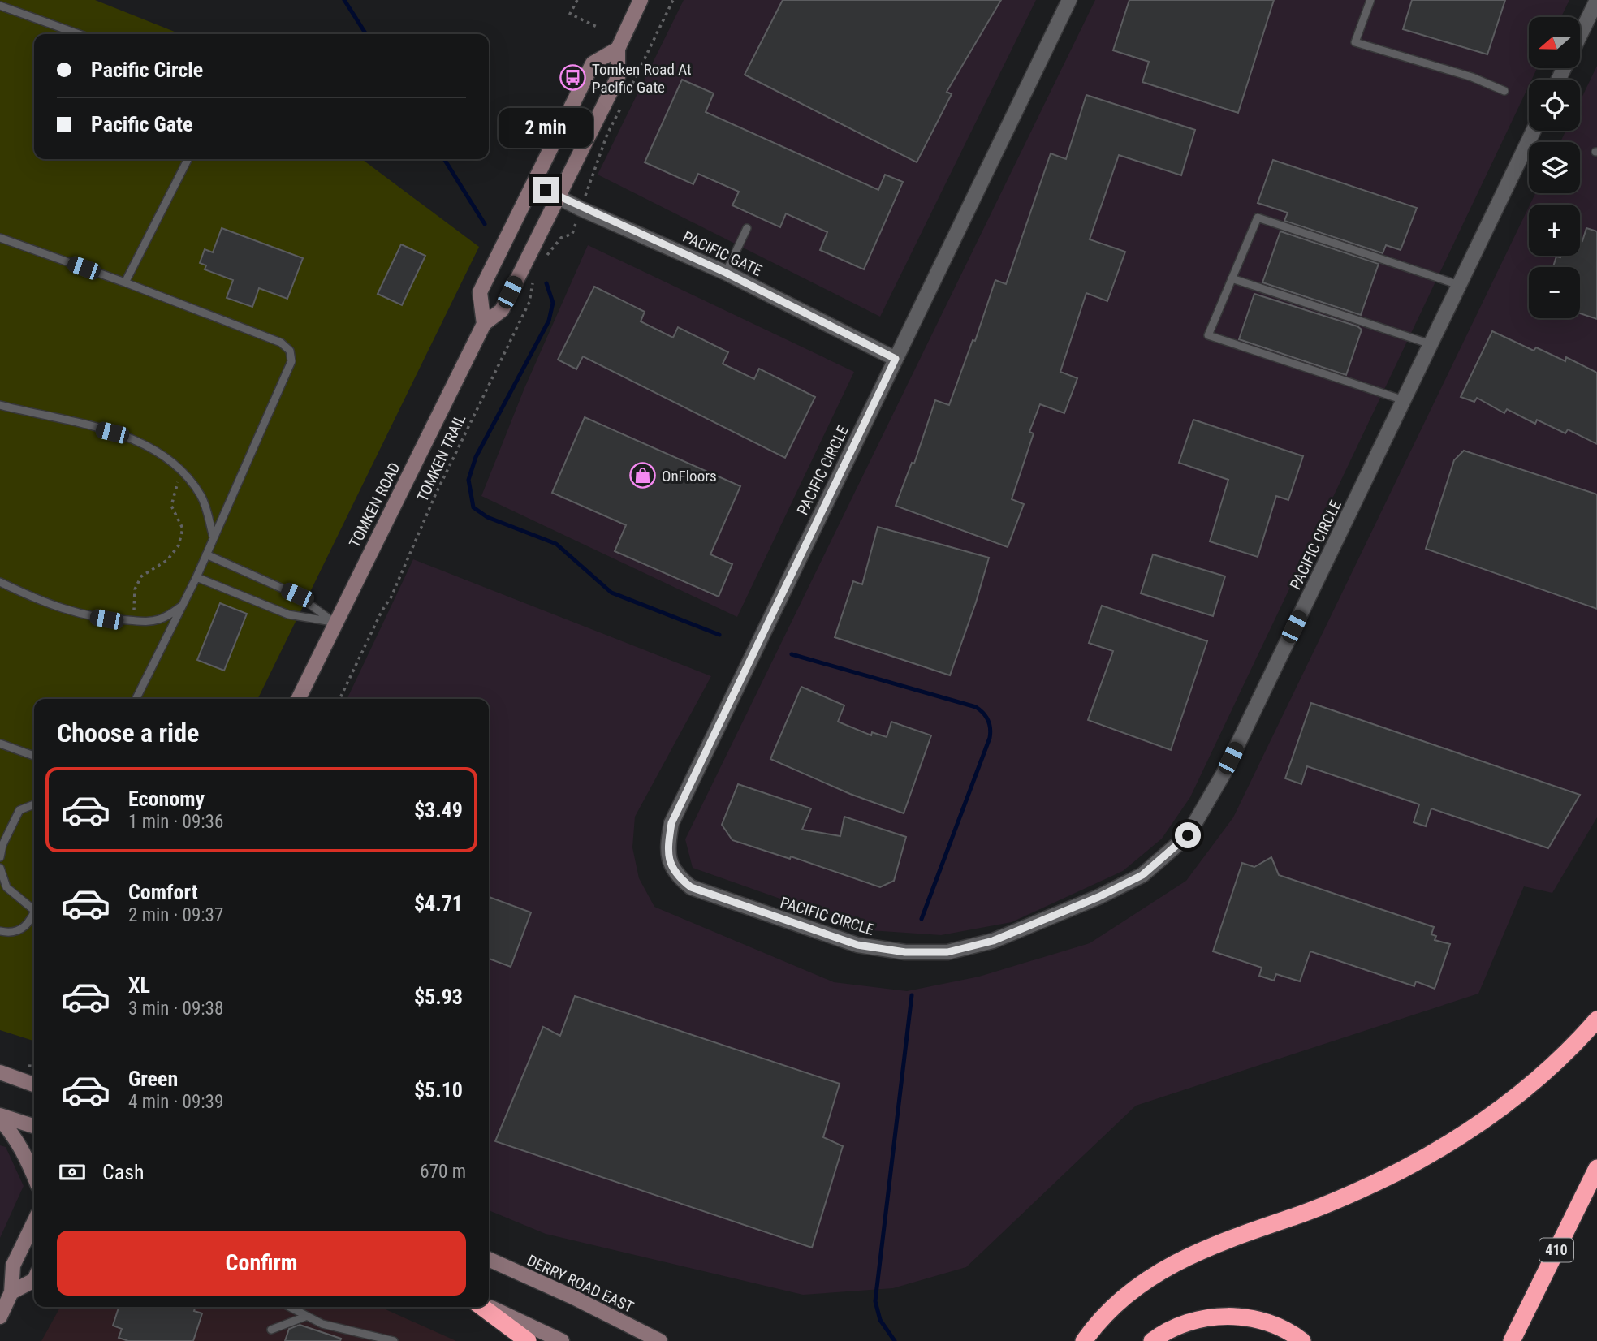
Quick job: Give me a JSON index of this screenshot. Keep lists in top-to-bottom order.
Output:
{
  "streets": {
    "highway": ["410"],
    "main road": ["TOMKEN ROAD", "DERRY ROAD EAST"],
    "street": ["PACIFIC GATE", "PACIFIC CIRCLE"],
    "path": ["TOMKEN TRAIL"]
  },
  "crossings": [
    ["PACIFIC GATE", "PACIFIC CIRCLE"],
    ["PACIFIC GATE", "TOMKEN ROAD"]
  ],
  "places": {
    "bus stop": ["Tomken Road At Pacific Gate"],
    "shop": ["OnFloors"]
  },
  "north": "left",
  "page": {
    "map_buttons": ["+", "−"],
    "banner": ["Pacific Circle", "Pacific Gate"],
    "bubble": "2 min",
    "heading": "Choose a ride",
    "list": [
      {
        "name": "Economy",
        "note": "1 min · 09:36",
        "value": "$3.49"
      },
      {
        "name": "Comfort",
        "note": "2 min · 09:37",
        "value": "$4.71"
      },
      {
        "name": "XL",
        "note": "3 min · 09:38",
        "value": "$5.93"
      },
      {
        "name": "Green",
        "note": "4 min · 09:39",
        "value": "$5.10"
      }
    ],
    "pay": ["Cash", "670 m"],
    "buttons": "Confirm"
  }
}
